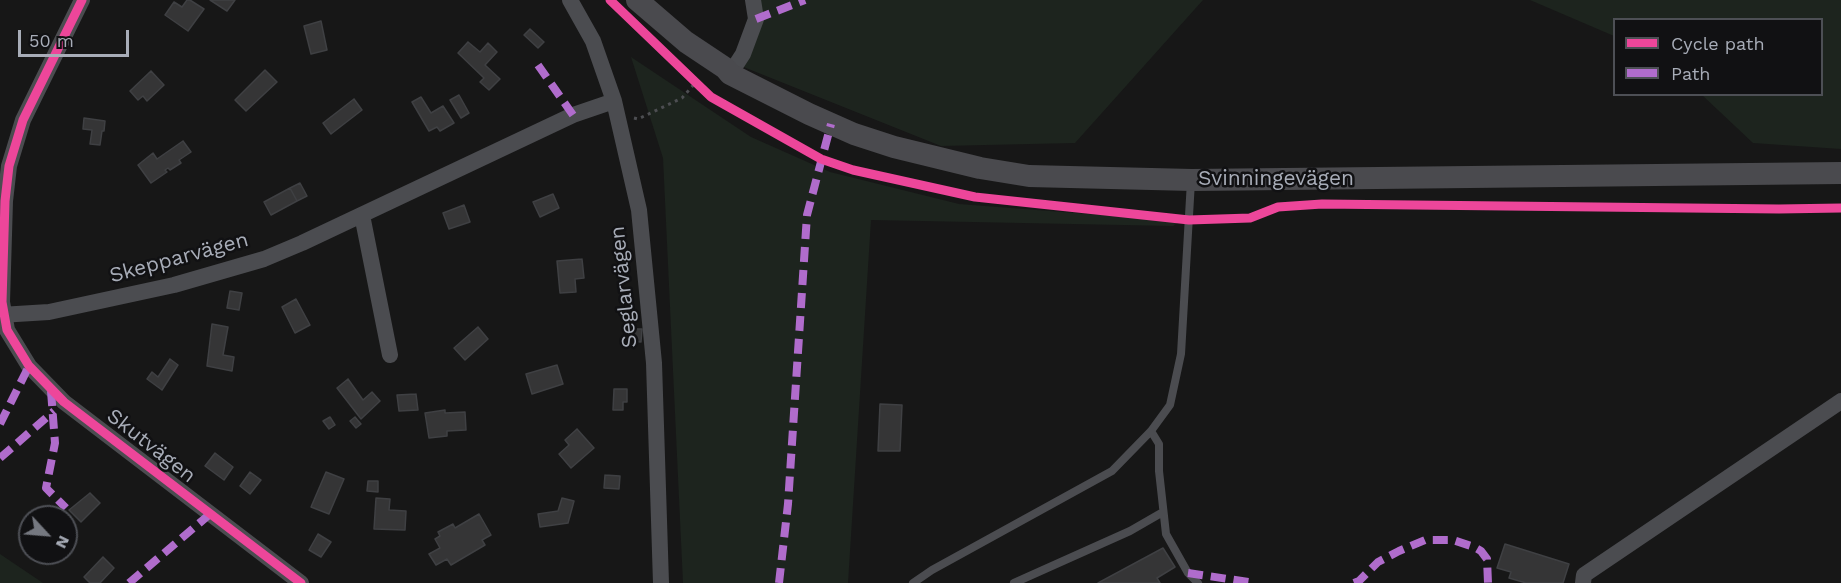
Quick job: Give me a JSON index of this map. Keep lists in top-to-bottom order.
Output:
{
  "streets": {
    "main road": ["Svinningevägen"],
    "street": ["Skepparvägen", "Seglarvägen", "Skutvägen"]
  },
  "crossings": [
    ["Skepparvägen", "Seglarvägen"],
    ["Skepparvägen", "Skutvägen"]
  ],
  "legend": ["Cycle path", "Path"],
  "scale_bar": "50 m",
  "north": "bottom right"
}
